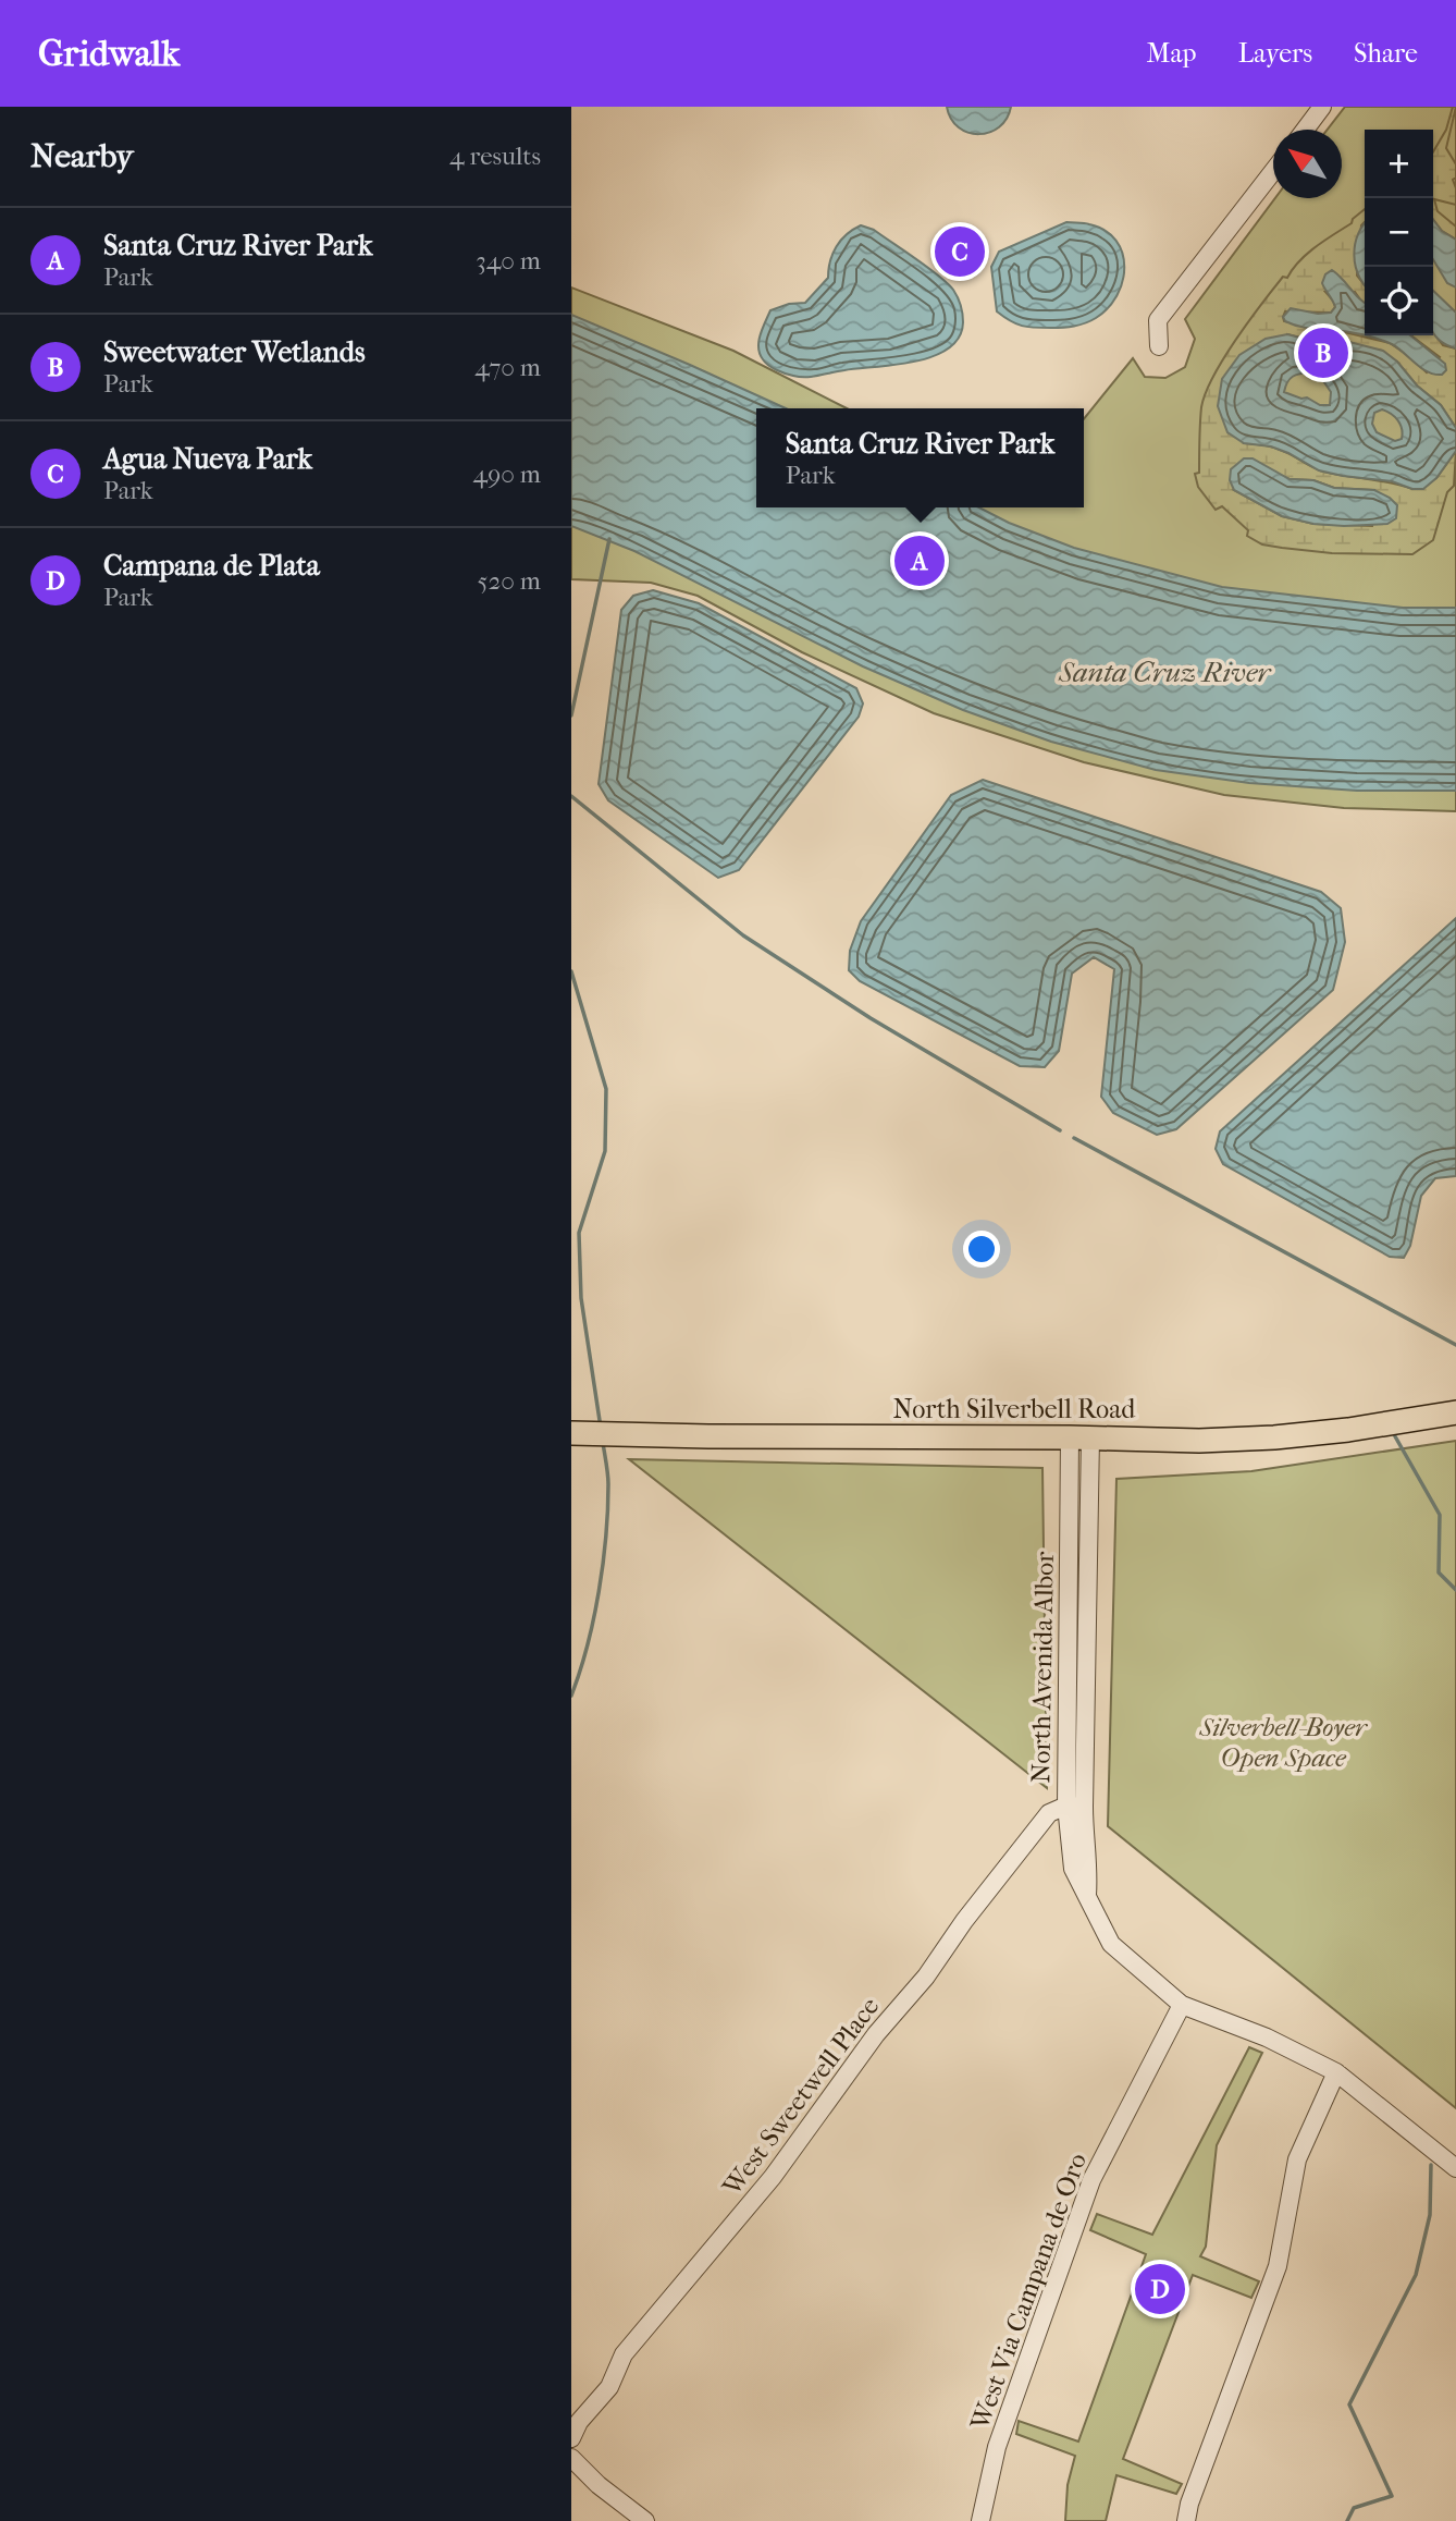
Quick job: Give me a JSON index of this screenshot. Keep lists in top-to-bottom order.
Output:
{
  "streets": {
    "main road": ["North Silverbell Road"],
    "street": ["North Avenida Albor", "West Sweetwell Place", "West Via Campana de Oro"]
  },
  "crossings": [
    ["North Silverbell Road", "North Avenida Albor"],
    ["North Avenida Albor", "West Sweetwell Place"],
    ["North Avenida Albor", "West Via Campana de Oro"]
  ],
  "water": ["Santa Cruz River"],
  "parks": ["Silverbell-Boyer Open Space"],
  "north": "top left",
  "page": {
    "header": "Gridwalk",
    "nav": ["Map", "Layers", "Share"],
    "heading": ["Nearby", "4 results"],
    "map_buttons": ["+", "−"],
    "list": [
      {
        "mark": "A",
        "name": "Santa Cruz River Park",
        "note": "Park",
        "value": "340 m"
      },
      {
        "mark": "B",
        "name": "Sweetwater Wetlands",
        "note": "Park",
        "value": "470 m"
      },
      {
        "mark": "C",
        "name": "Agua Nueva Park",
        "note": "Park",
        "value": "490 m"
      },
      {
        "mark": "D",
        "name": "Campana de Plata",
        "note": "Park",
        "value": "520 m"
      }
    ],
    "pins": [
      "C",
      "B",
      "A",
      "D"
    ],
    "popup": ["Santa Cruz River Park", "Park"]
  }
}
